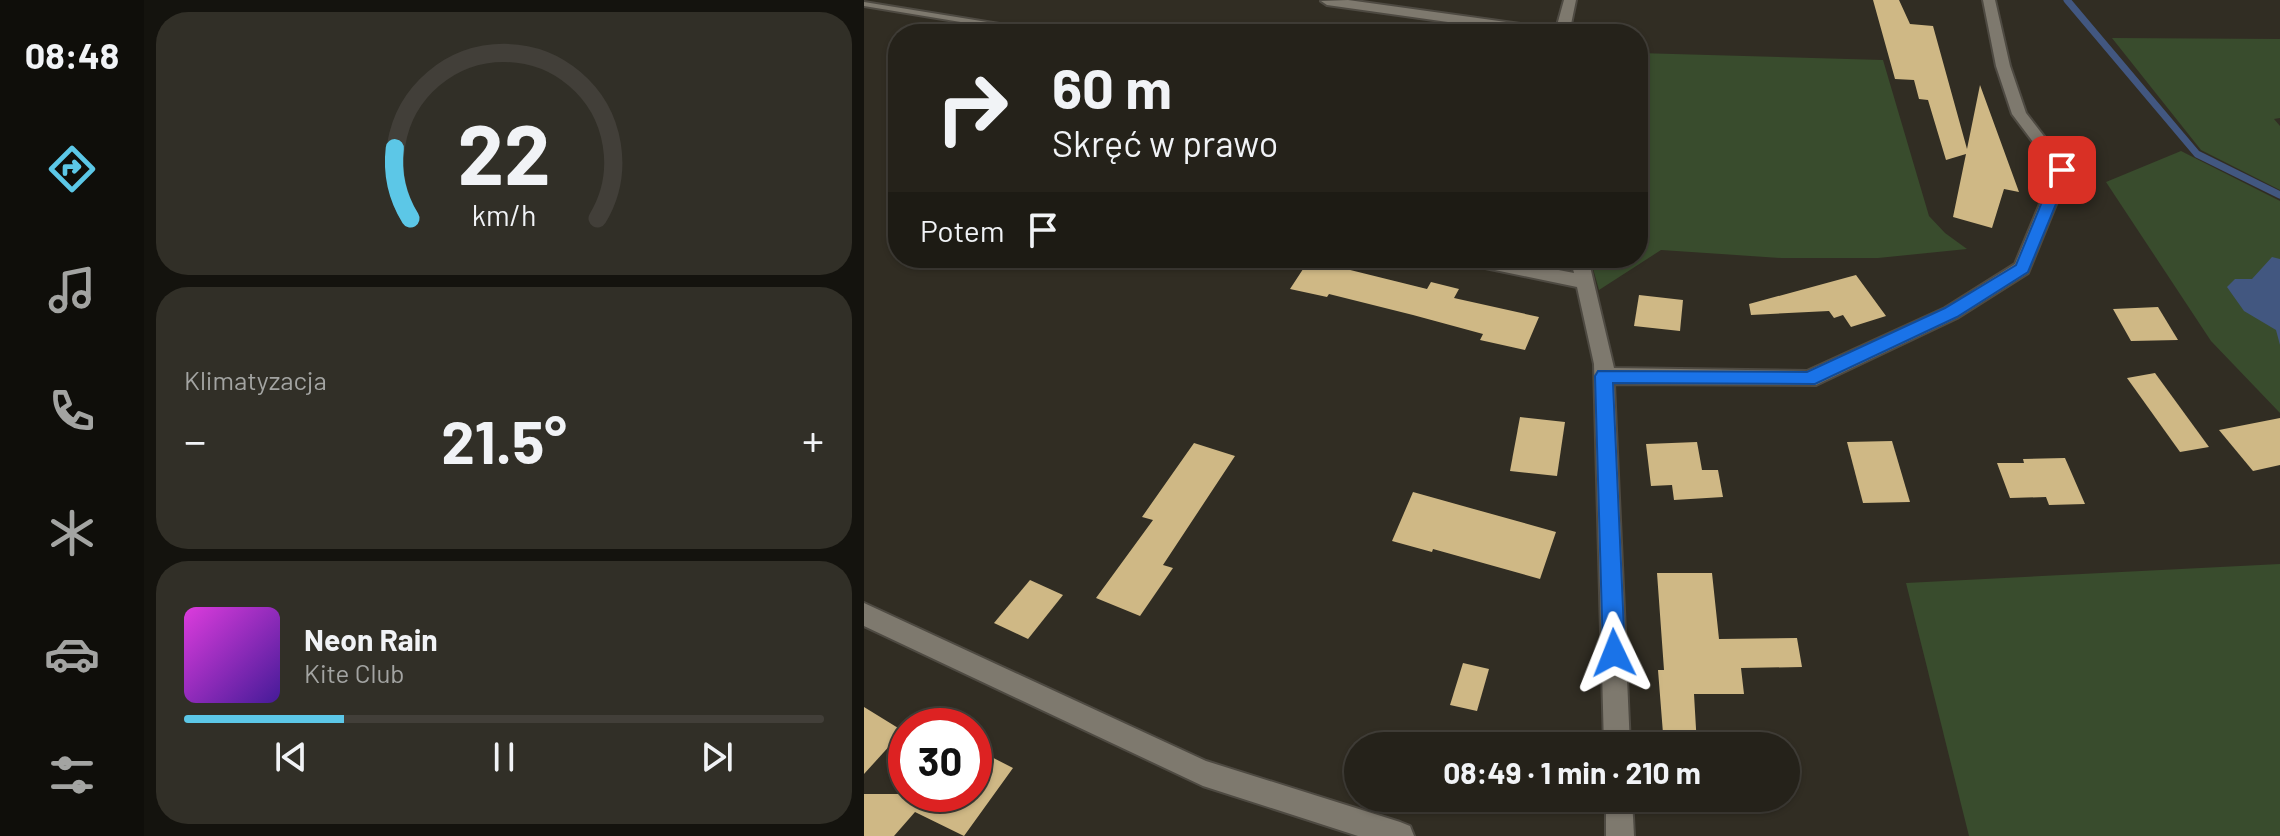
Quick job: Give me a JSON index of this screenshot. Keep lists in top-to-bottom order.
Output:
{
  "page": {
    "tabs": "08:48",
    "turn": ["60 m", "Skręć w prawo"],
    "then": "Potem",
    "tile": "Klimatyzacja",
    "heat": ["−", "21.5°", "+"],
    "song": ["Neon Rain", "Kite Club"],
    "limit": "30",
    "trip": "08:49 · 1 min · 210 m",
    "gauge": ["22", "km/h"]
  }
}
